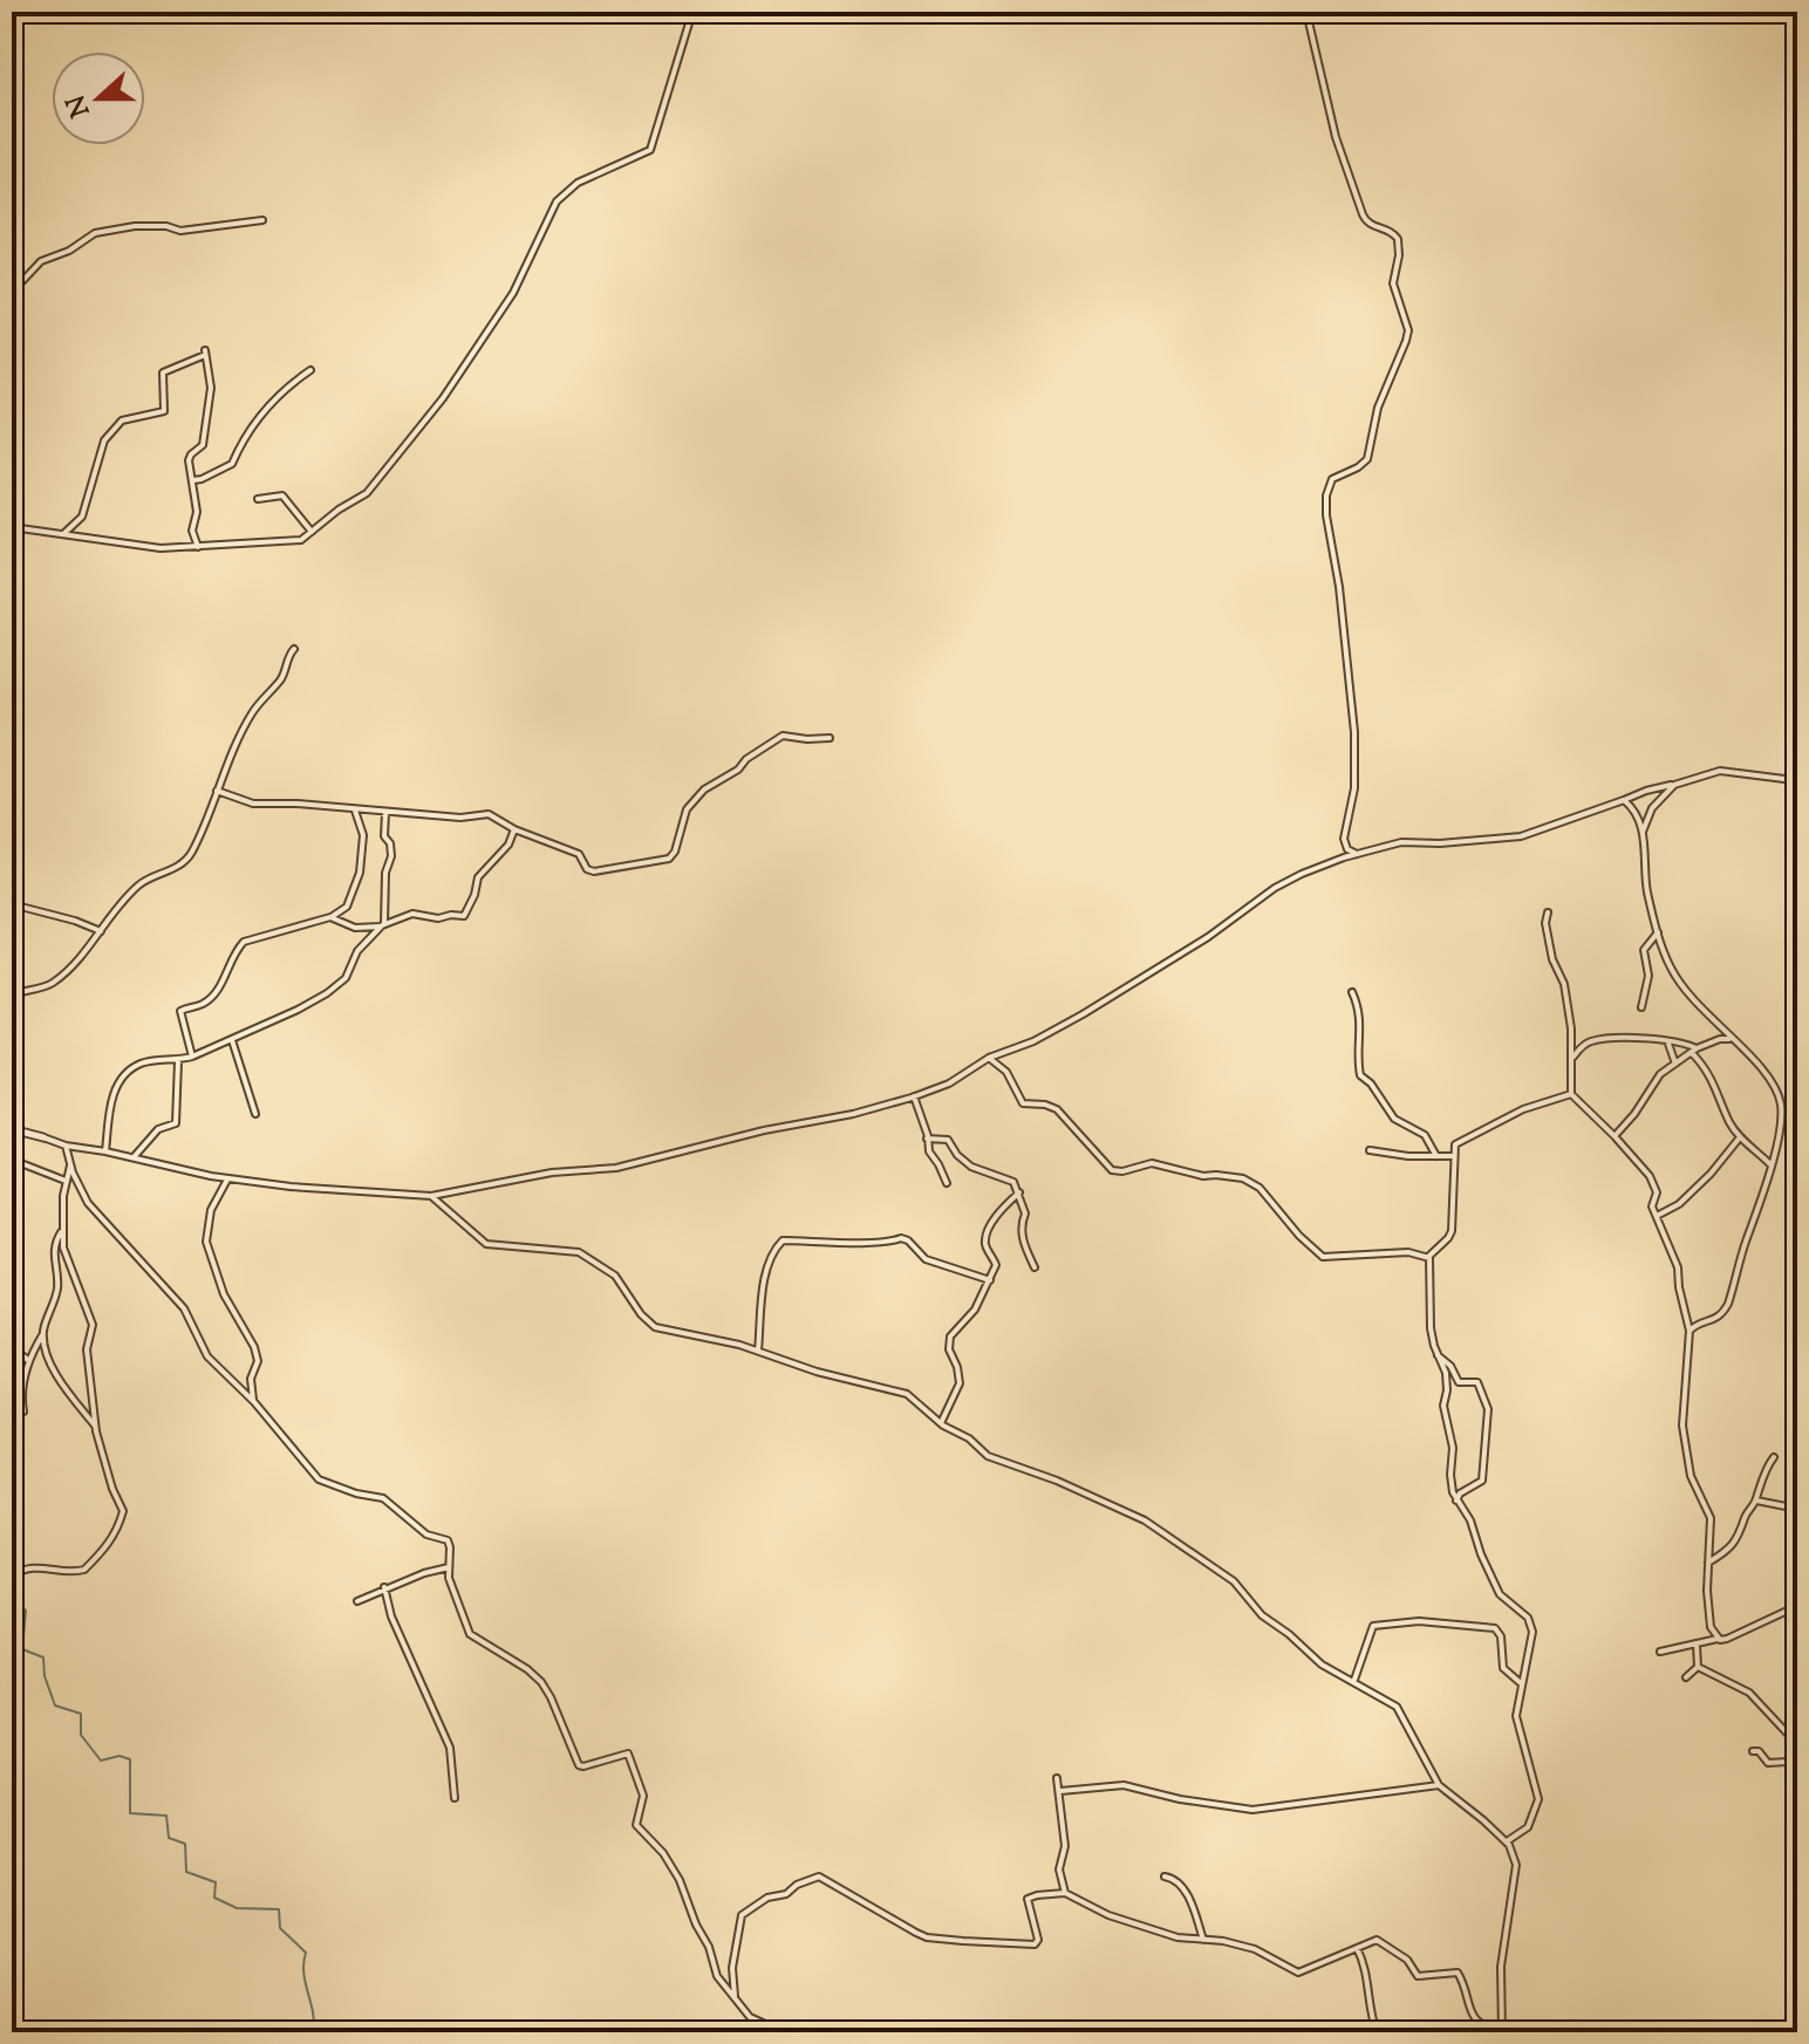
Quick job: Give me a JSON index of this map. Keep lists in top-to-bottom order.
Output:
{
  "north": "left"
}
